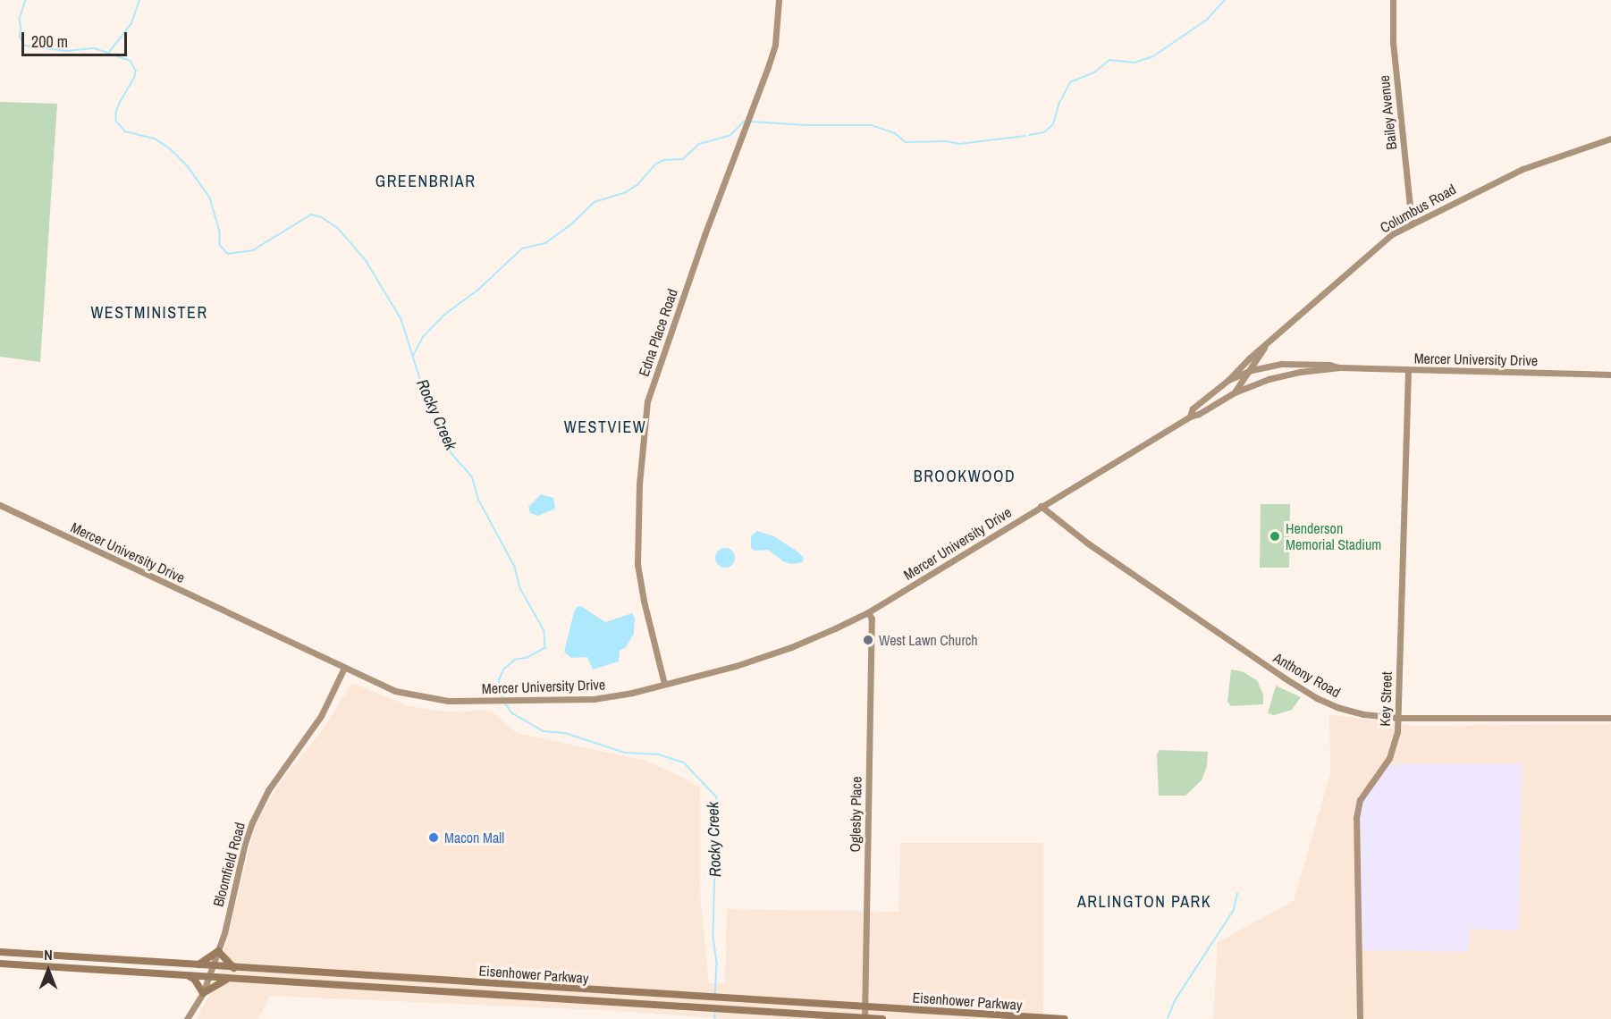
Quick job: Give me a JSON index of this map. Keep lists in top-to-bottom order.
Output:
{
  "streets": {
    "main road": ["Eisenhower Parkway"],
    "street": [
      "Bailey Avenue",
      "Columbus Road",
      "Edna Place Road",
      "Mercer University Drive",
      "Anthony Road",
      "Key Street",
      "Oglesby Place",
      "Bloomfield Road"
    ]
  },
  "crossings": [
    ["Bailey Avenue", "Columbus Road"],
    ["Columbus Road", "Mercer University Drive"],
    ["Edna Place Road", "Mercer University Drive"],
    ["Mercer University Drive", "Anthony Road"],
    ["Mercer University Drive", "Key Street"],
    ["Mercer University Drive", "Oglesby Place"],
    ["Mercer University Drive", "Bloomfield Road"],
    ["Anthony Road", "Key Street"],
    ["Oglesby Place", "Eisenhower Parkway"],
    ["Bloomfield Road", "Eisenhower Parkway"]
  ],
  "districts": [
    "GREENBRIAR",
    "WESTMINISTER",
    "WESTVIEW",
    "BROOKWOOD",
    "ARLINGTON PARK"
  ],
  "water": ["Rocky Creek"],
  "places": ["Henderson Memorial Stadium", "West Lawn Church", "Macon Mall"],
  "scale_bar": "200 m",
  "north": "top"
}
